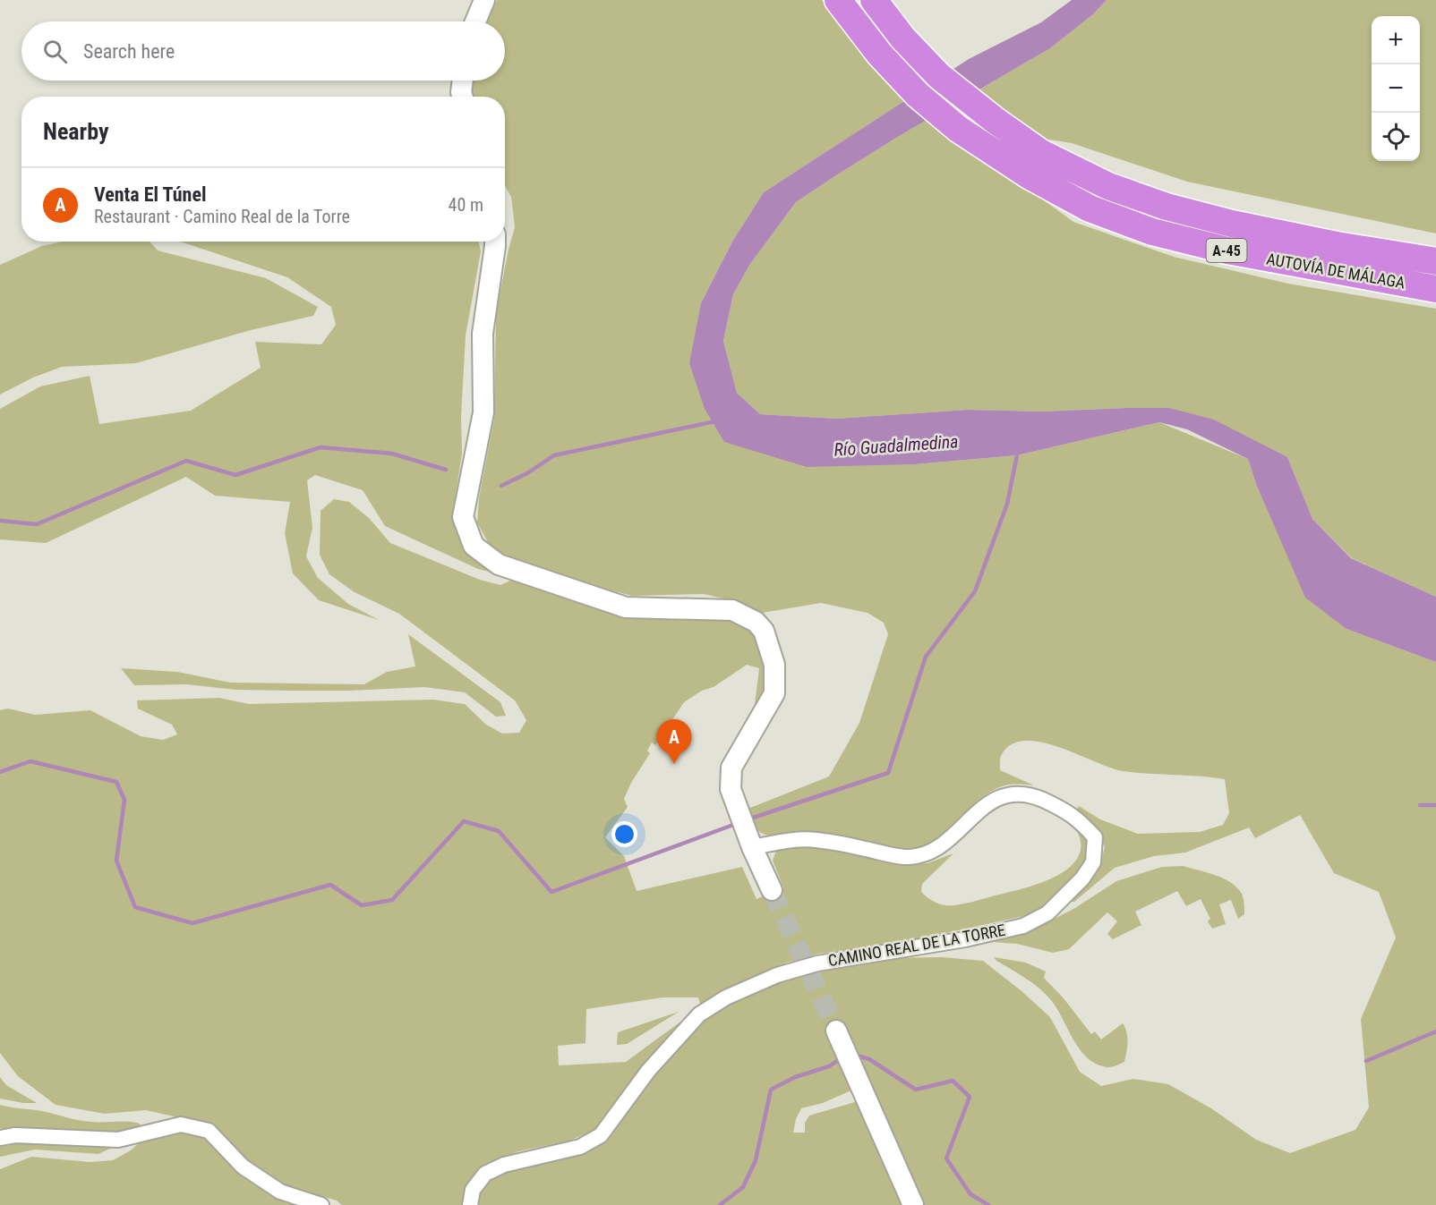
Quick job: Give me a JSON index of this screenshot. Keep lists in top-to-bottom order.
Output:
{
  "streets": {
    "highway": ["A-45", "AUTOVÍA DE MÁLAGA"],
    "street": ["CAMINO REAL DE LA TORRE"]
  },
  "water": ["Río Guadalmedina"],
  "page": {
    "map_buttons": ["+", "−"],
    "search": "Search here",
    "heading": "Nearby",
    "list": [
      {
        "mark": "A",
        "name": "Venta El Túnel",
        "note": "Restaurant · Camino Real de la Torre",
        "value": "40 m"
      }
    ],
    "pins": "A"
  }
}
